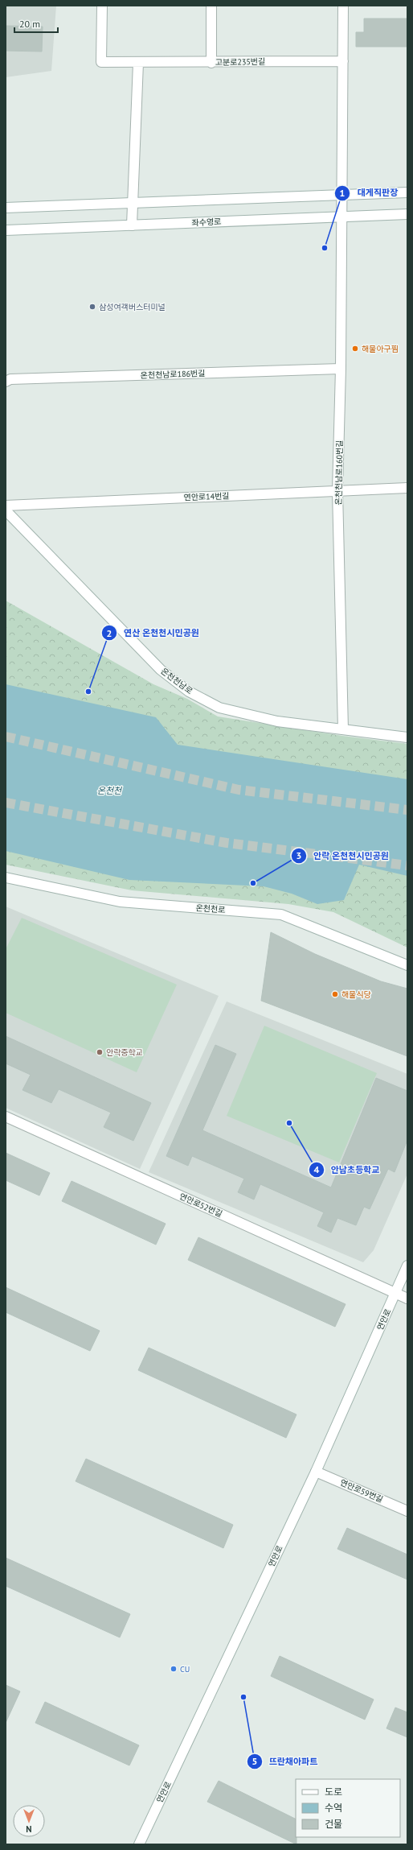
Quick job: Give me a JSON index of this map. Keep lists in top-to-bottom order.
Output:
{
  "streets": {
    "street": [
      "고분로235번길",
      "좌수영로",
      "온천천남로186번길",
      "온천천남로160번길",
      "연안로14번길",
      "온천천남로",
      "온천천로",
      "연안로52번길",
      "연안로",
      "연안로59번길"
    ]
  },
  "crossings": [
    ["좌수영로", "온천천남로160번길"],
    ["온천천남로186번길", "온천천남로160번길"],
    ["온천천남로160번길", "연안로14번길"],
    ["온천천남로160번길", "온천천남로"],
    ["연안로52번길", "연안로"],
    ["연안로", "연안로59번길"]
  ],
  "water": ["온천천"],
  "places": [
    "대게직판장",
    "삼성여객버스터미널",
    "해물아구찜",
    "연산 온천천시민공원",
    "안락 온천천시민공원",
    "해물식당",
    "안락중학교",
    "안남초등학교",
    "CU",
    "뜨란채아파트"
  ],
  "legend": ["도로", "수역", "건물"],
  "scale_bar": "20 m",
  "north": "bottom"
}
